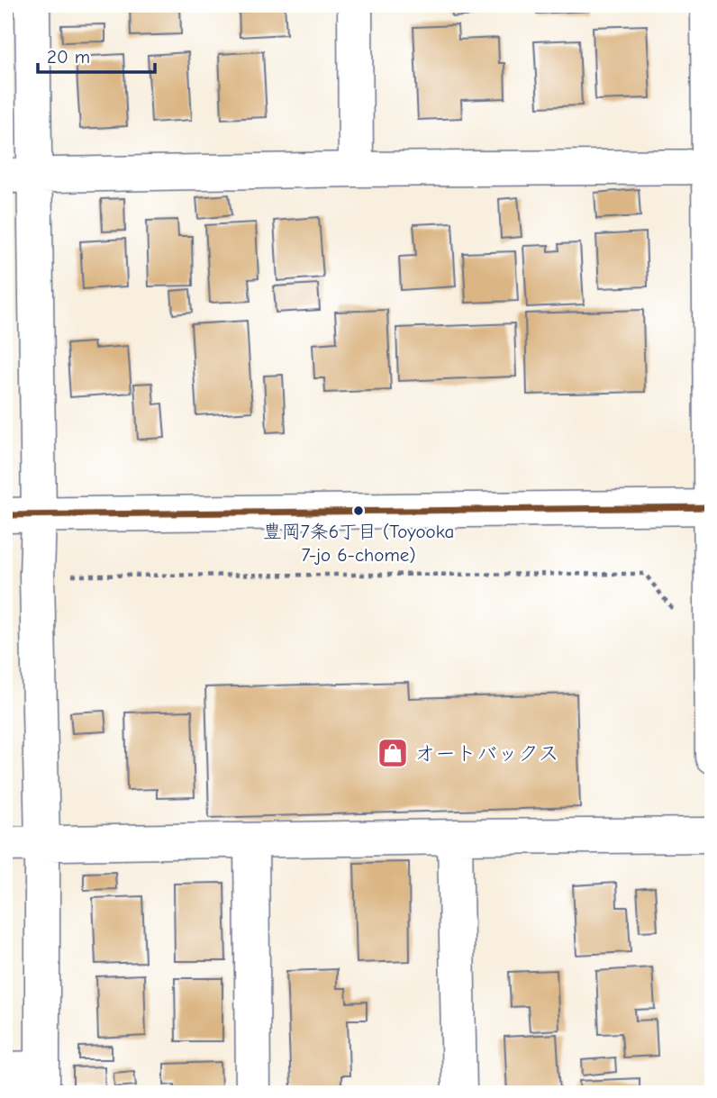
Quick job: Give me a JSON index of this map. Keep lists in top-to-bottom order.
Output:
{
  "places": {
    "other": ["豊岡7条6丁目 (Toyooka 7-jo 6-chome)"],
    "shop": ["オートバックス"]
  },
  "scale_bar": "20 m"
}
